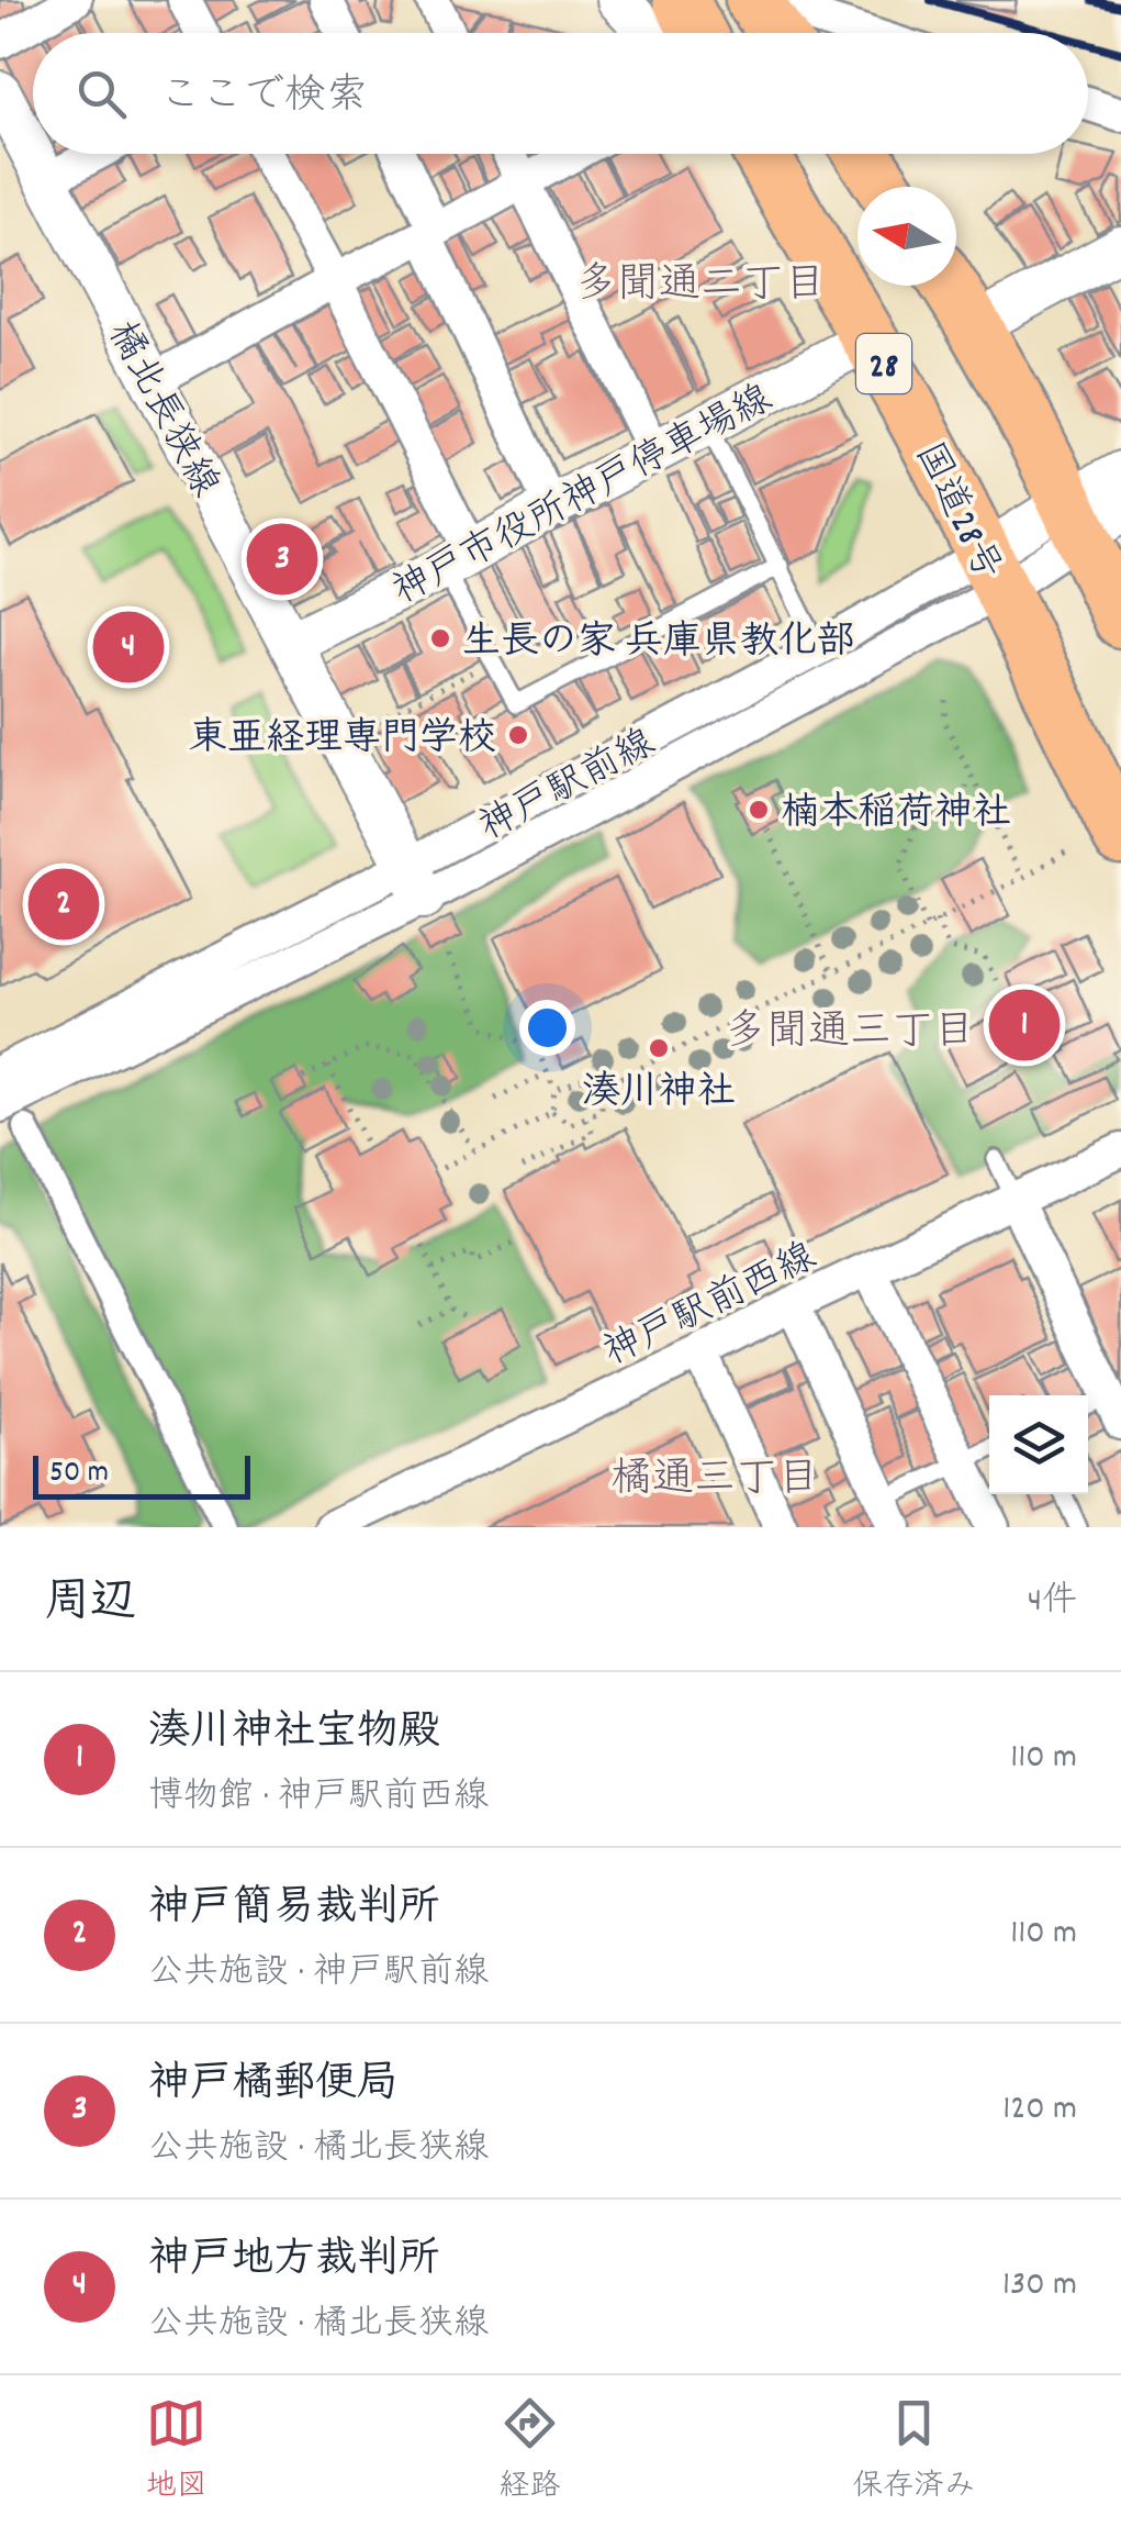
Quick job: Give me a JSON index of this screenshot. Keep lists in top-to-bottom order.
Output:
{
  "streets": {
    "highway": ["28", "国道28号"],
    "street": [
      "橘北長狭線",
      "神戸市役所神戸停車場線",
      "神戸駅前線",
      "神戸駅前西線"
    ]
  },
  "crossings": [
    ["橘北長狭線", "神戸市役所神戸停車場線"],
    ["橘北長狭線", "神戸駅前線"],
    ["神戸市役所神戸停車場線", "国道28号"],
    ["国道28号", "神戸駅前線"]
  ],
  "districts": ["多聞通二丁目", "多聞通三丁目", "橘通三丁目"],
  "places": [
    "生長の家 兵庫県教化部",
    "東亜経理専門学校",
    "楠本稲荷神社",
    "湊川神社"
  ],
  "scale_bar": "50 m",
  "north": "left",
  "page": {
    "search": "ここで検索",
    "pins": [
      "3",
      "4",
      "2",
      "1"
    ],
    "scale": "50 m",
    "heading": ["周辺", "4件"],
    "list": [
      {
        "mark": "1",
        "name": "湊川神社宝物殿",
        "note": "博物館 · 神戸駅前西線",
        "value": "110 m"
      },
      {
        "mark": "2",
        "name": "神戸簡易裁判所",
        "note": "公共施設 · 神戸駅前線",
        "value": "110 m"
      },
      {
        "mark": "3",
        "name": "神戸橘郵便局",
        "note": "公共施設 · 橘北長狭線",
        "value": "120 m"
      },
      {
        "mark": "4",
        "name": "神戸地方裁判所",
        "note": "公共施設 · 橘北長狭線",
        "value": "130 m"
      }
    ],
    "nav": ["地図", "経路", "保存済み"]
  }
}
